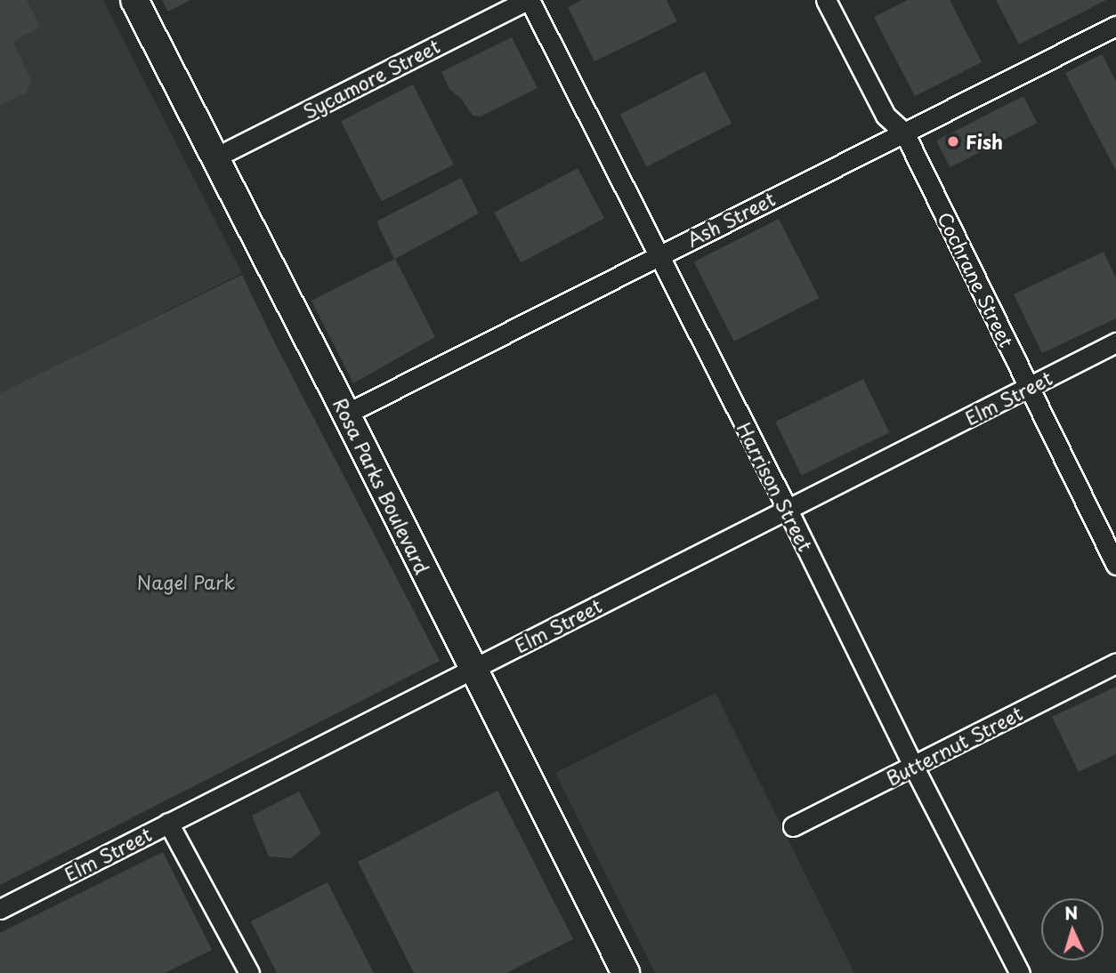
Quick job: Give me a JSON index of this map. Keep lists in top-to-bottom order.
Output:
{
  "streets": {
    "street": [
      "Sycamore Street",
      "Ash Street",
      "Cochrane Street",
      "Elm Street",
      "Rosa Parks Boulevard",
      "Harrison Street",
      "Butternut Street"
    ]
  },
  "crossings": [
    ["Sycamore Street", "Rosa Parks Boulevard"],
    ["Sycamore Street", "Harrison Street"],
    ["Ash Street", "Cochrane Street"],
    ["Ash Street", "Rosa Parks Boulevard"],
    ["Ash Street", "Harrison Street"],
    ["Cochrane Street", "Elm Street"],
    ["Elm Street", "Rosa Parks Boulevard"],
    ["Elm Street", "Harrison Street"],
    ["Harrison Street", "Butternut Street"]
  ],
  "parks": ["Nagel Park"],
  "places": ["Fish"],
  "north": "top"
}
